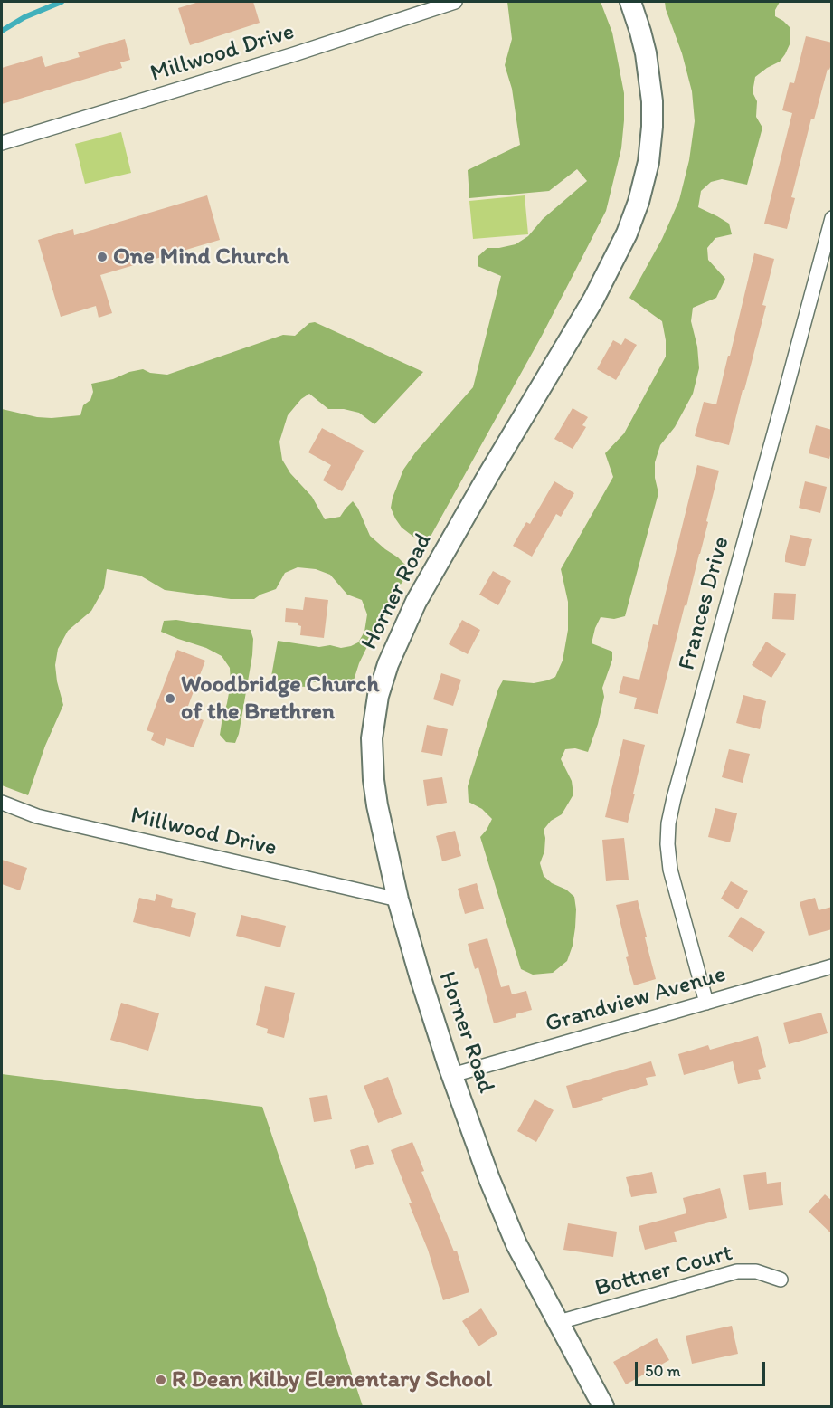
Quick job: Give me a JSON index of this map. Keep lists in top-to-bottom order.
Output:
{
  "streets": {
    "main road": ["Horner Road"],
    "street": [
      "Millwood Drive",
      "Frances Drive",
      "Grandview Avenue",
      "Bottner Court"
    ]
  },
  "crossings": [
    ["Millwood Drive", "Horner Road"],
    ["Horner Road", "Grandview Avenue"],
    ["Horner Road", "Bottner Court"],
    ["Frances Drive", "Grandview Avenue"]
  ],
  "places": ["One Mind Church", "Woodbridge Church of the Brethren", "R Dean Kilby Elementary School"],
  "scale_bar": "50 m"
}
